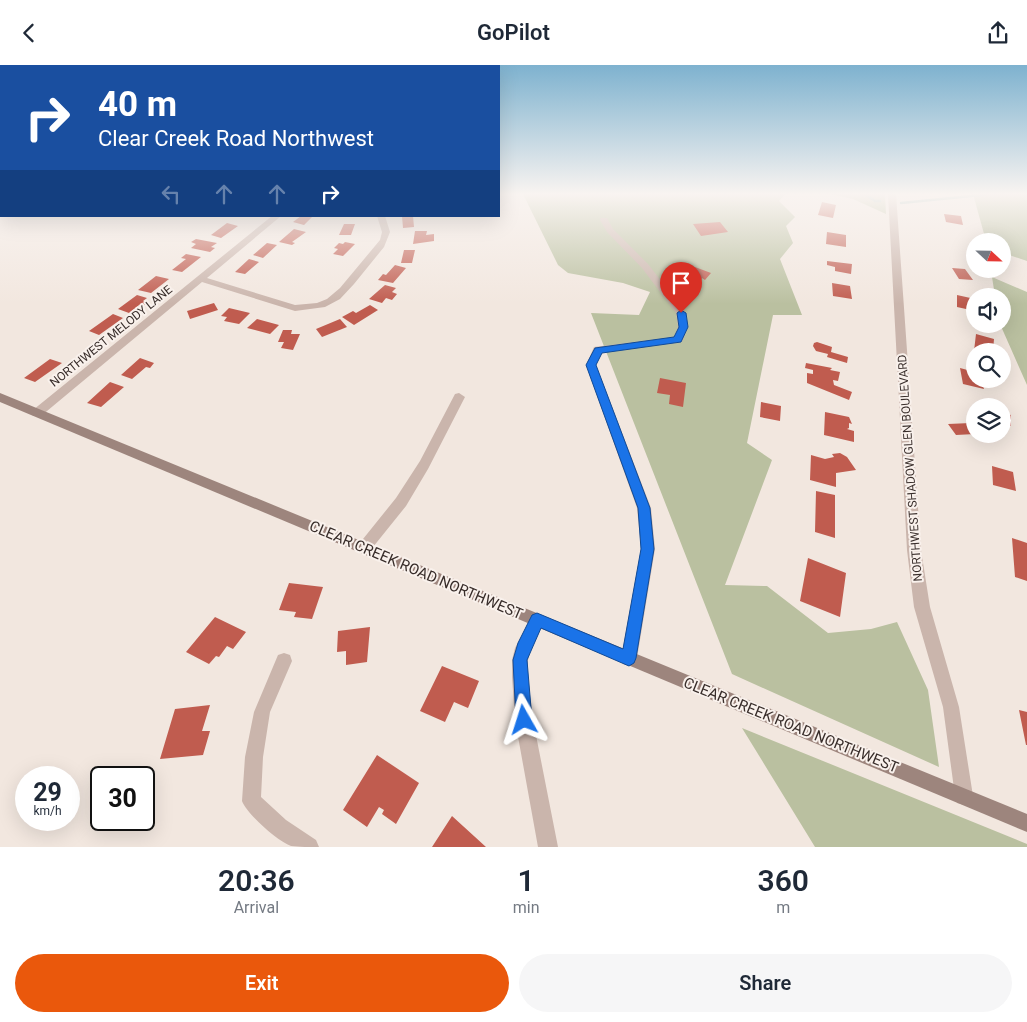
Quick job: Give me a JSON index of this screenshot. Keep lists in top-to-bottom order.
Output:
{
  "streets": {
    "main road": ["CLEAR CREEK ROAD NORTHWEST"],
    "street": ["NORTHWEST MELODY LANE", "NORTHWEST SHADOW GLEN BOULEVARD"]
  },
  "crossings": [
    ["NORTHWEST MELODY LANE", "CLEAR CREEK ROAD NORTHWEST"],
    ["NORTHWEST SHADOW GLEN BOULEVARD", "CLEAR CREEK ROAD NORTHWEST"]
  ],
  "north": "right",
  "page": {
    "header": "GoPilot",
    "turn": ["40 m", "Clear Creek Road Northwest"],
    "speed": "29 km/h",
    "limit": "30",
    "eta": [
      "20:36",
      "Arrival",
      "1",
      "min",
      "360",
      "m"
    ],
    "buttons": ["Exit", "Share"]
  }
}
